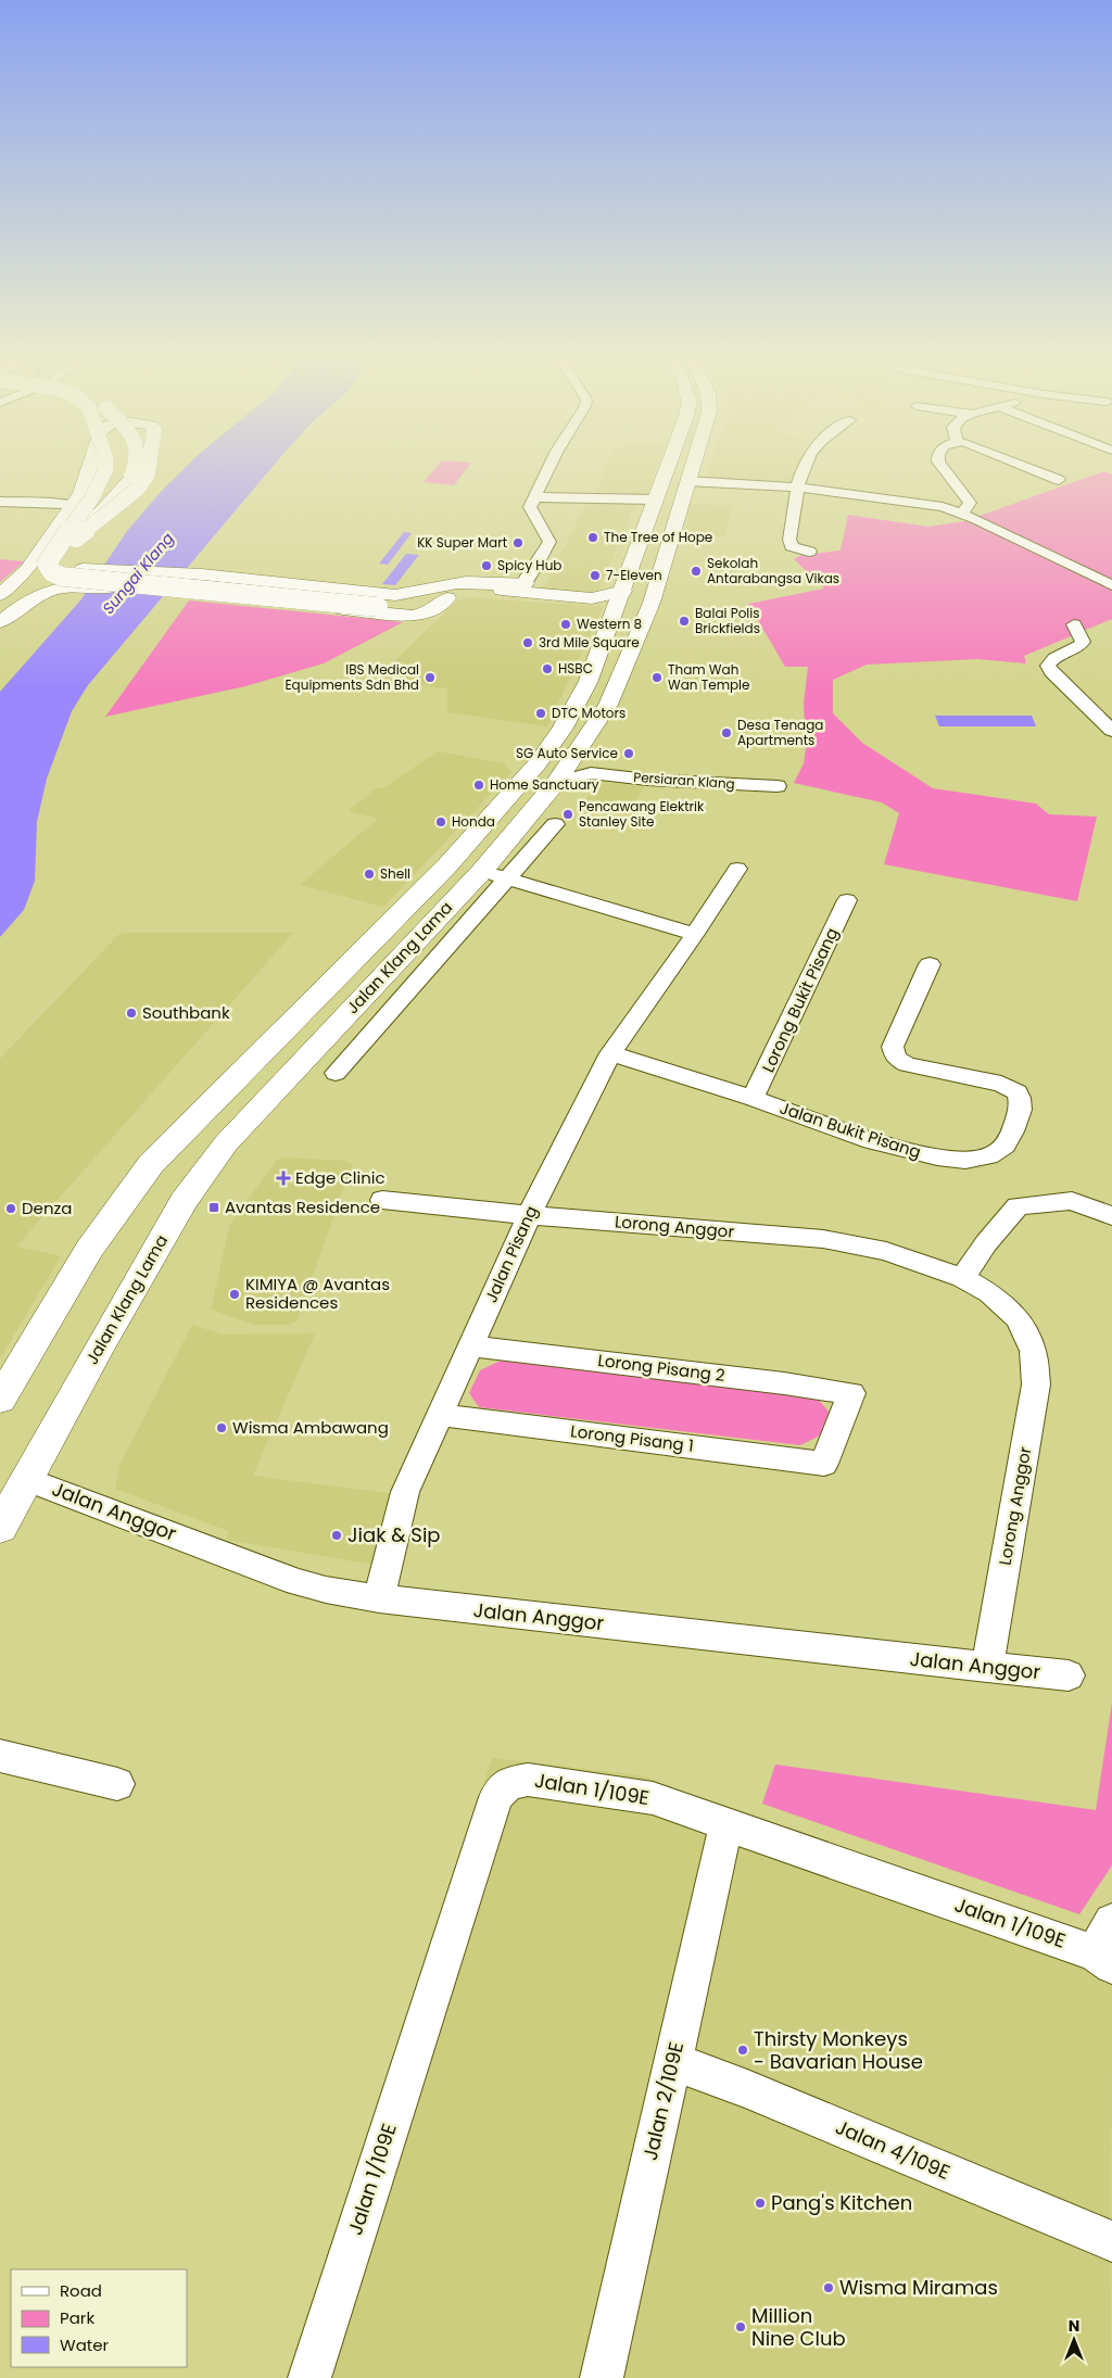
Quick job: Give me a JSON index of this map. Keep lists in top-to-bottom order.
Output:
{
  "streets": {
    "main road": ["Jalan Klang Lama"],
    "street": [
      "Persiaran Klang",
      "Lorong Bukit Pisang",
      "Jalan Bukit Pisang",
      "Lorong Anggor",
      "Jalan Pisang",
      "Lorong Pisang 2",
      "Lorong Pisang 1",
      "Jalan Anggor",
      "Jalan 1/109E",
      "Jalan 2/109E",
      "Jalan 4/109E"
    ]
  },
  "crossings": [
    ["Persiaran Klang", "Jalan Klang Lama"],
    ["Jalan Klang Lama", "Jalan Anggor"],
    ["Lorong Bukit Pisang", "Jalan Bukit Pisang"],
    ["Jalan Bukit Pisang", "Jalan Pisang"],
    ["Lorong Anggor", "Jalan Pisang"],
    ["Lorong Anggor", "Jalan Anggor"],
    ["Jalan Pisang", "Lorong Pisang 2"],
    ["Jalan Pisang", "Lorong Pisang 1"],
    ["Jalan Pisang", "Jalan Anggor"],
    ["Lorong Pisang 2", "Lorong Pisang 1"],
    ["Jalan 1/109E", "Jalan 2/109E"],
    ["Jalan 2/109E", "Jalan 4/109E"]
  ],
  "water": ["Sungai Klang"],
  "places": {
    "other": [
      "The Tree of Hope",
      "KK Super Mart",
      "Spicy Hub",
      "Sekolah Antarabangsa Vikas",
      "7-Eleven",
      "Balai Polis Brickfields",
      "Western 8",
      "3rd Mile Square",
      "HSBC",
      "IBS Medical Equipments Sdn Bhd",
      "Tham Wah Wan Temple",
      "DTC Motors",
      "Desa Tenaga Apartments",
      "SG Auto Service",
      "Home Sanctuary",
      "Pencawang Elektrik Stanley Site",
      "Honda",
      "Shell",
      "Southbank",
      "Denza",
      "KIMIYA @ Avantas Residences",
      "Wisma Ambawang",
      "Jiak & Sip",
      "Thirsty Monkeys - Bavarian House",
      "Pang's Kitchen",
      "Wisma Miramas",
      "Million Nine Club"
    ],
    "health": ["Edge Clinic"],
    "transit": ["Avantas Residence"]
  },
  "legend": ["Road", "Park", "Water"],
  "north": "top"
}
